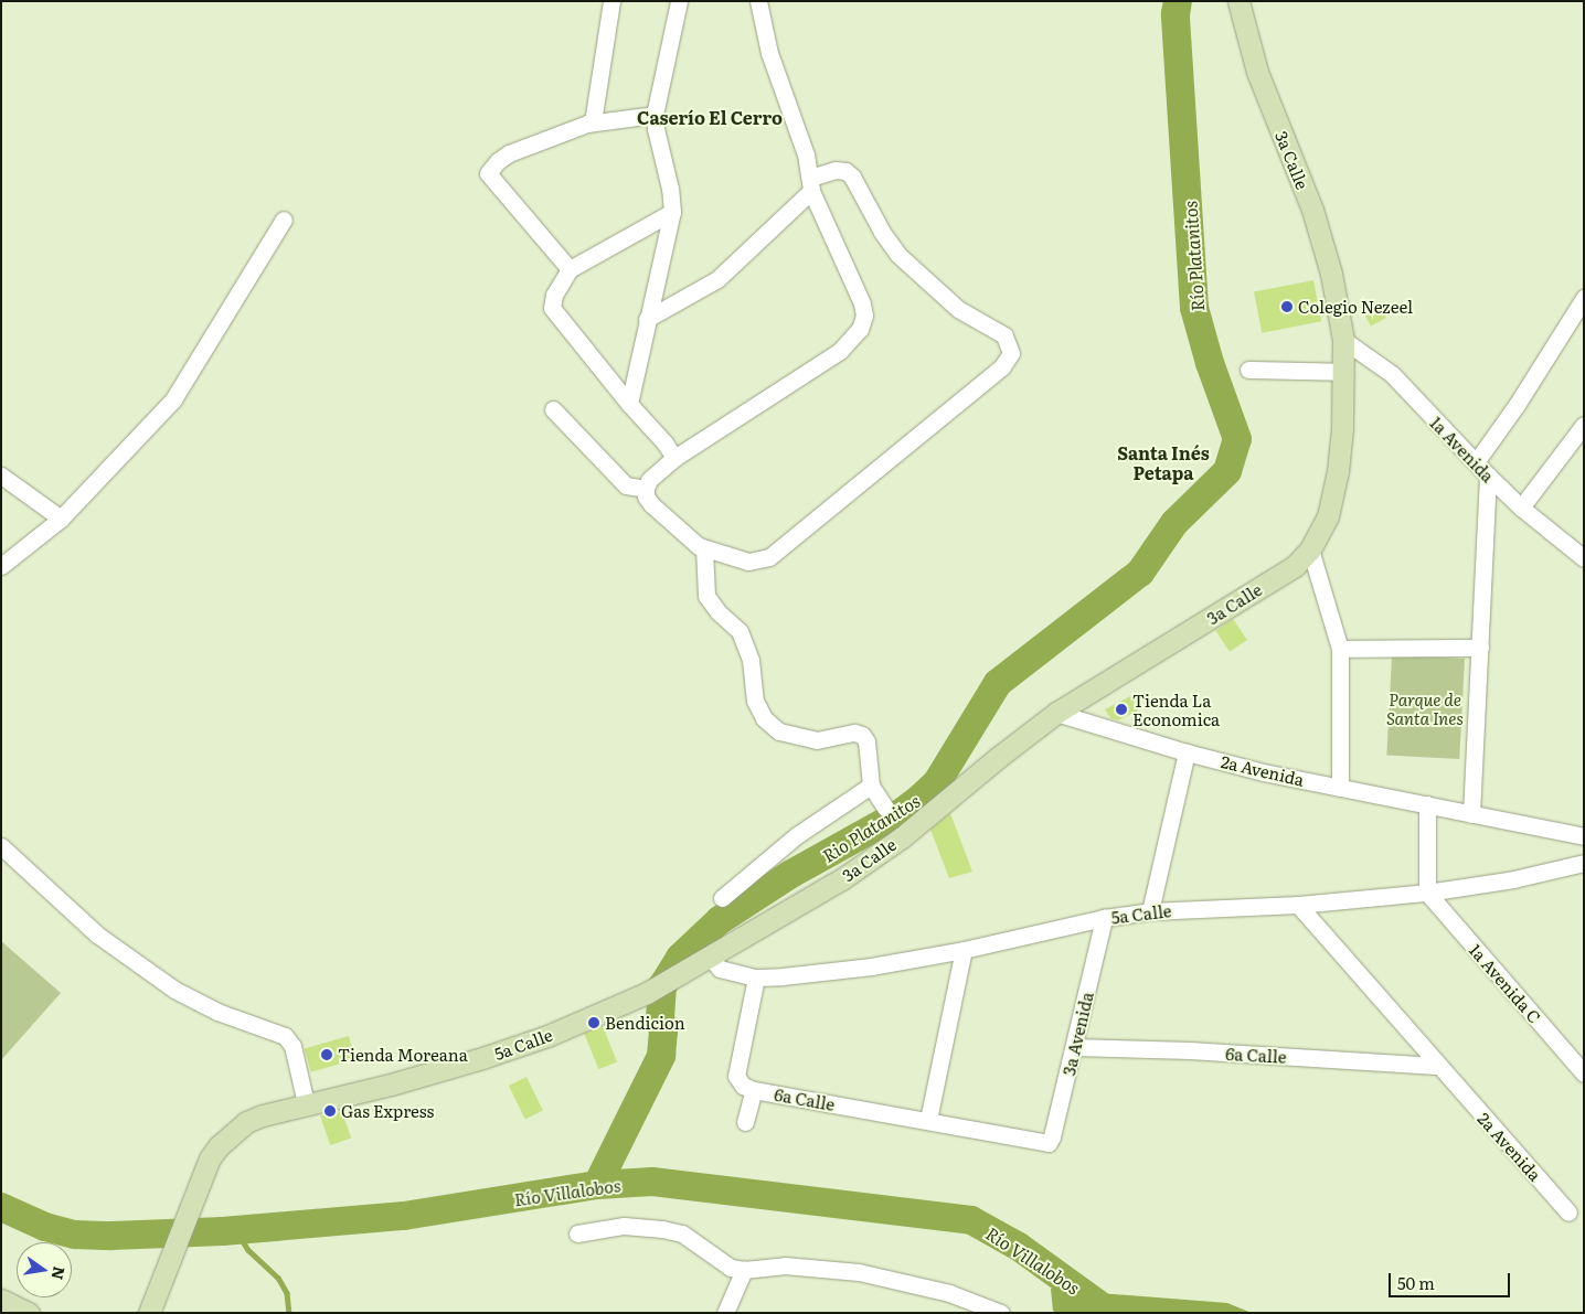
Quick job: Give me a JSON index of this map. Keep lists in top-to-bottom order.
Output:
{
  "streets": {
    "main road": ["3a Calle", "5a Calle"],
    "street": [
      "1a Avenida",
      "2a Avenida",
      "1a Avenida C",
      "3a Avenida",
      "6a Calle"
    ]
  },
  "crossings": [
    ["3a Calle", "1a Avenida"],
    ["3a Calle", "2a Avenida"],
    ["3a Calle", "5a Calle"],
    ["2a Avenida", "5a Calle"],
    ["2a Avenida", "6a Calle"],
    ["5a Calle", "1a Avenida C"],
    ["5a Calle", "3a Avenida"],
    ["5a Calle", "6a Calle"],
    ["3a Avenida", "6a Calle"]
  ],
  "districts": ["Caserío El Cerro", "Santa Inés Petapa"],
  "water": ["Río Platanitos", "Rio Platanitos", "Río Villalobos"],
  "parks": ["Parque de Santa Ines"],
  "places": [
    "Colegio Nezeel",
    "Tienda La Economica",
    "Bendicion",
    "Tienda Moreana",
    "Gas Express"
  ],
  "scale_bar": "50 m",
  "north": "right"
}
